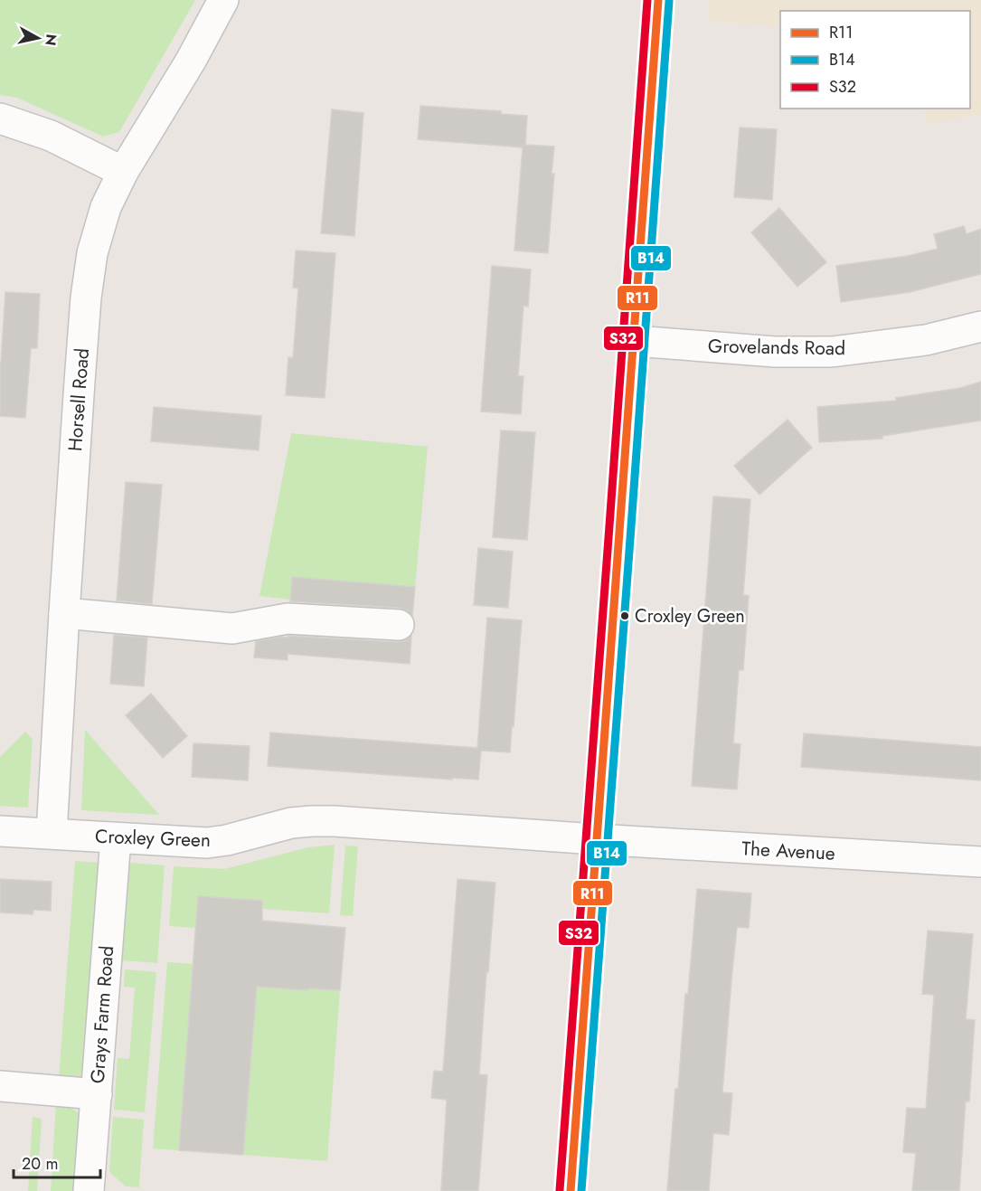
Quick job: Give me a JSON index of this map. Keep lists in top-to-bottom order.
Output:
{
  "streets": {
    "street": [
      "Grovelands Road",
      "Horsell Road",
      "Croxley Green",
      "The Avenue",
      "Grays Farm Road"
    ]
  },
  "crossings": [
    ["Horsell Road", "Croxley Green"],
    ["Croxley Green", "The Avenue"],
    ["Croxley Green", "Grays Farm Road"]
  ],
  "places": ["Croxley Green"],
  "lines": ["transit line R11", "transit line S32", "transit line B14"],
  "legend": ["R11", "B14", "S32"],
  "scale_bar": "20 m",
  "north": "right"
}
